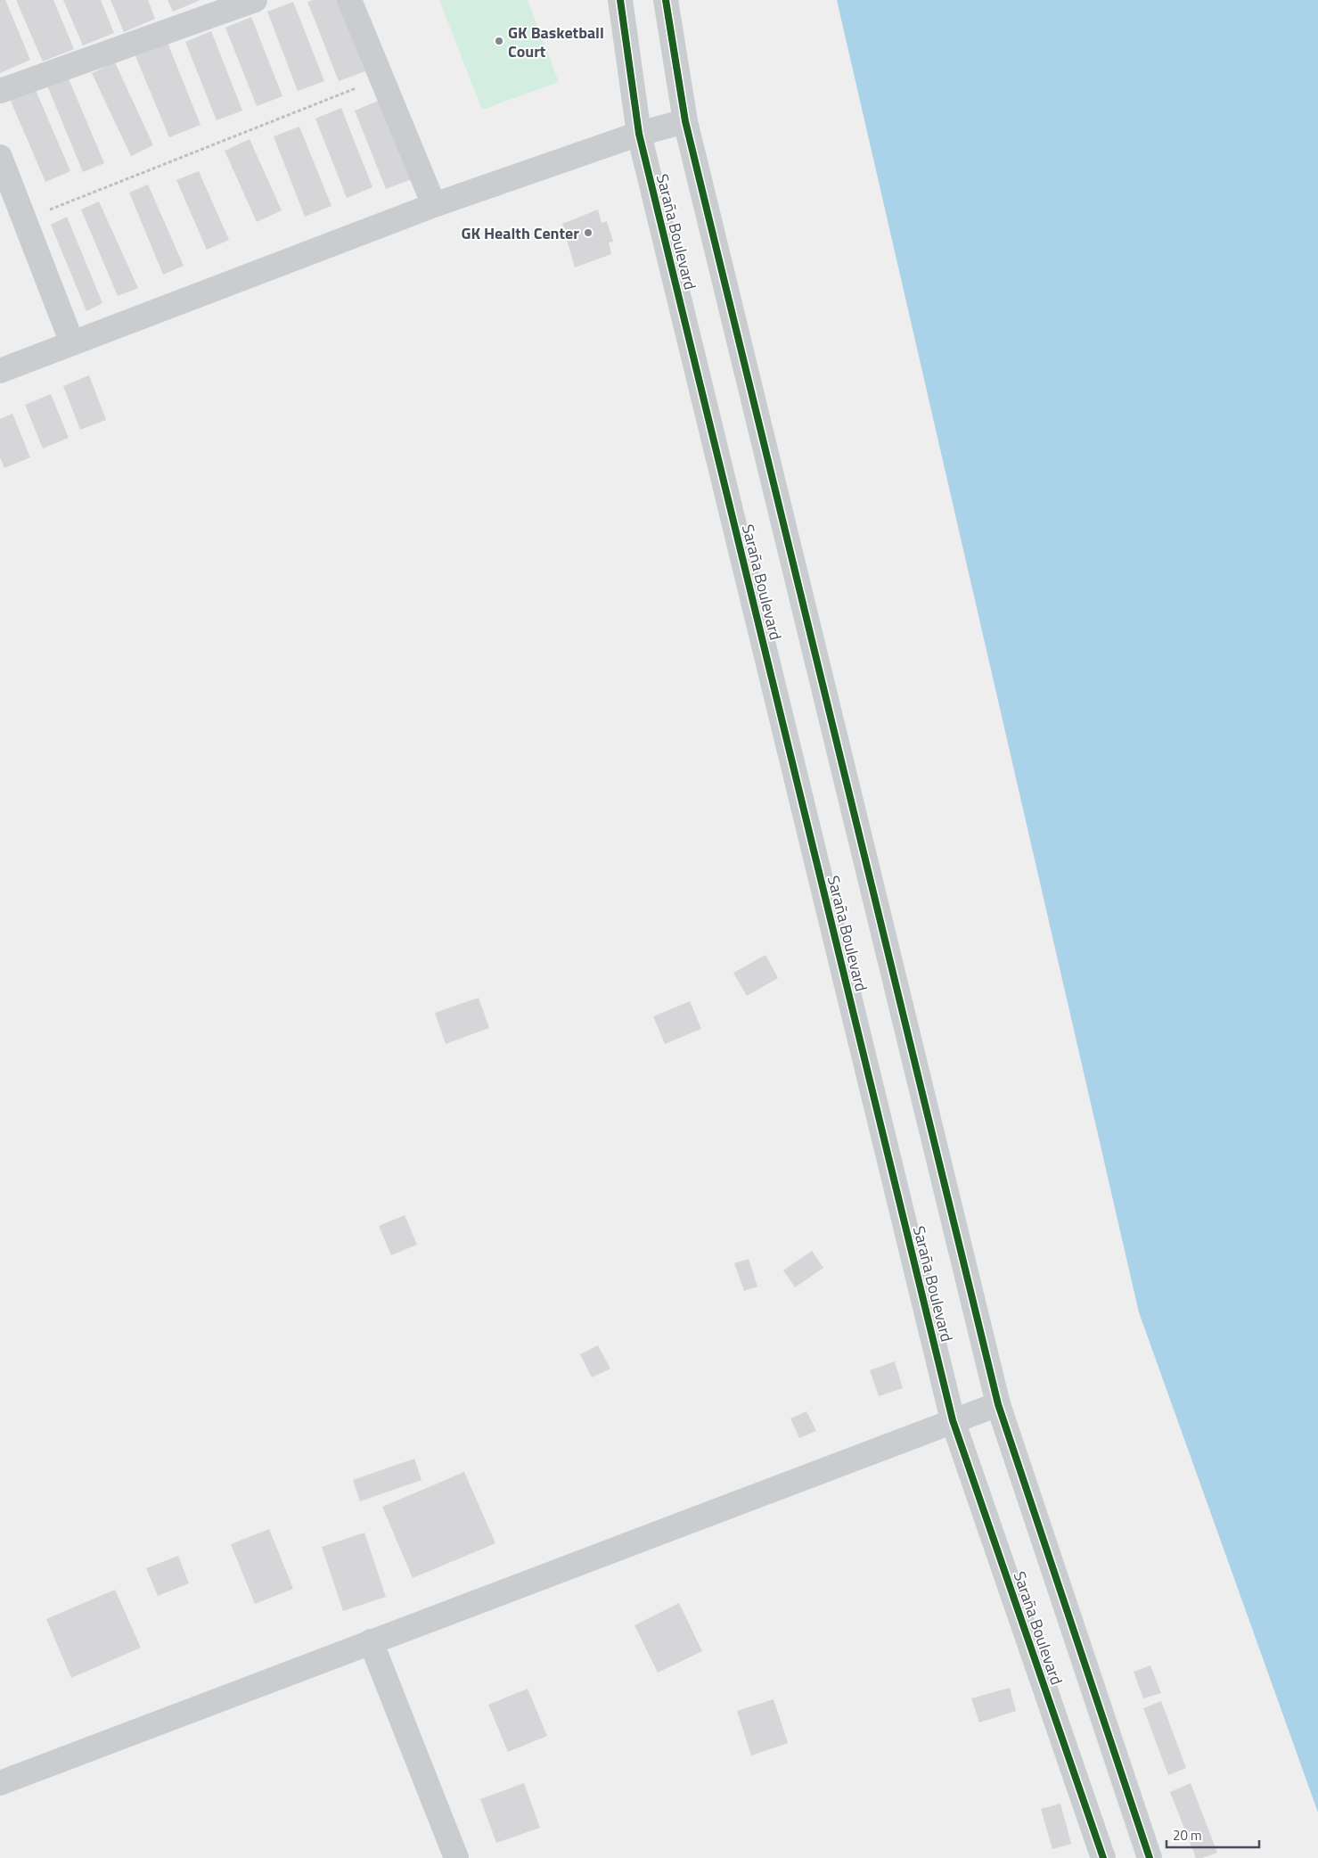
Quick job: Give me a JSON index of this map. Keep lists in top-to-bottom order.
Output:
{
  "streets": {
    "street": ["Saraña Boulevard"]
  },
  "places": ["GK Basketball Court", "GK Health Center"],
  "scale_bar": "20 m"
}
